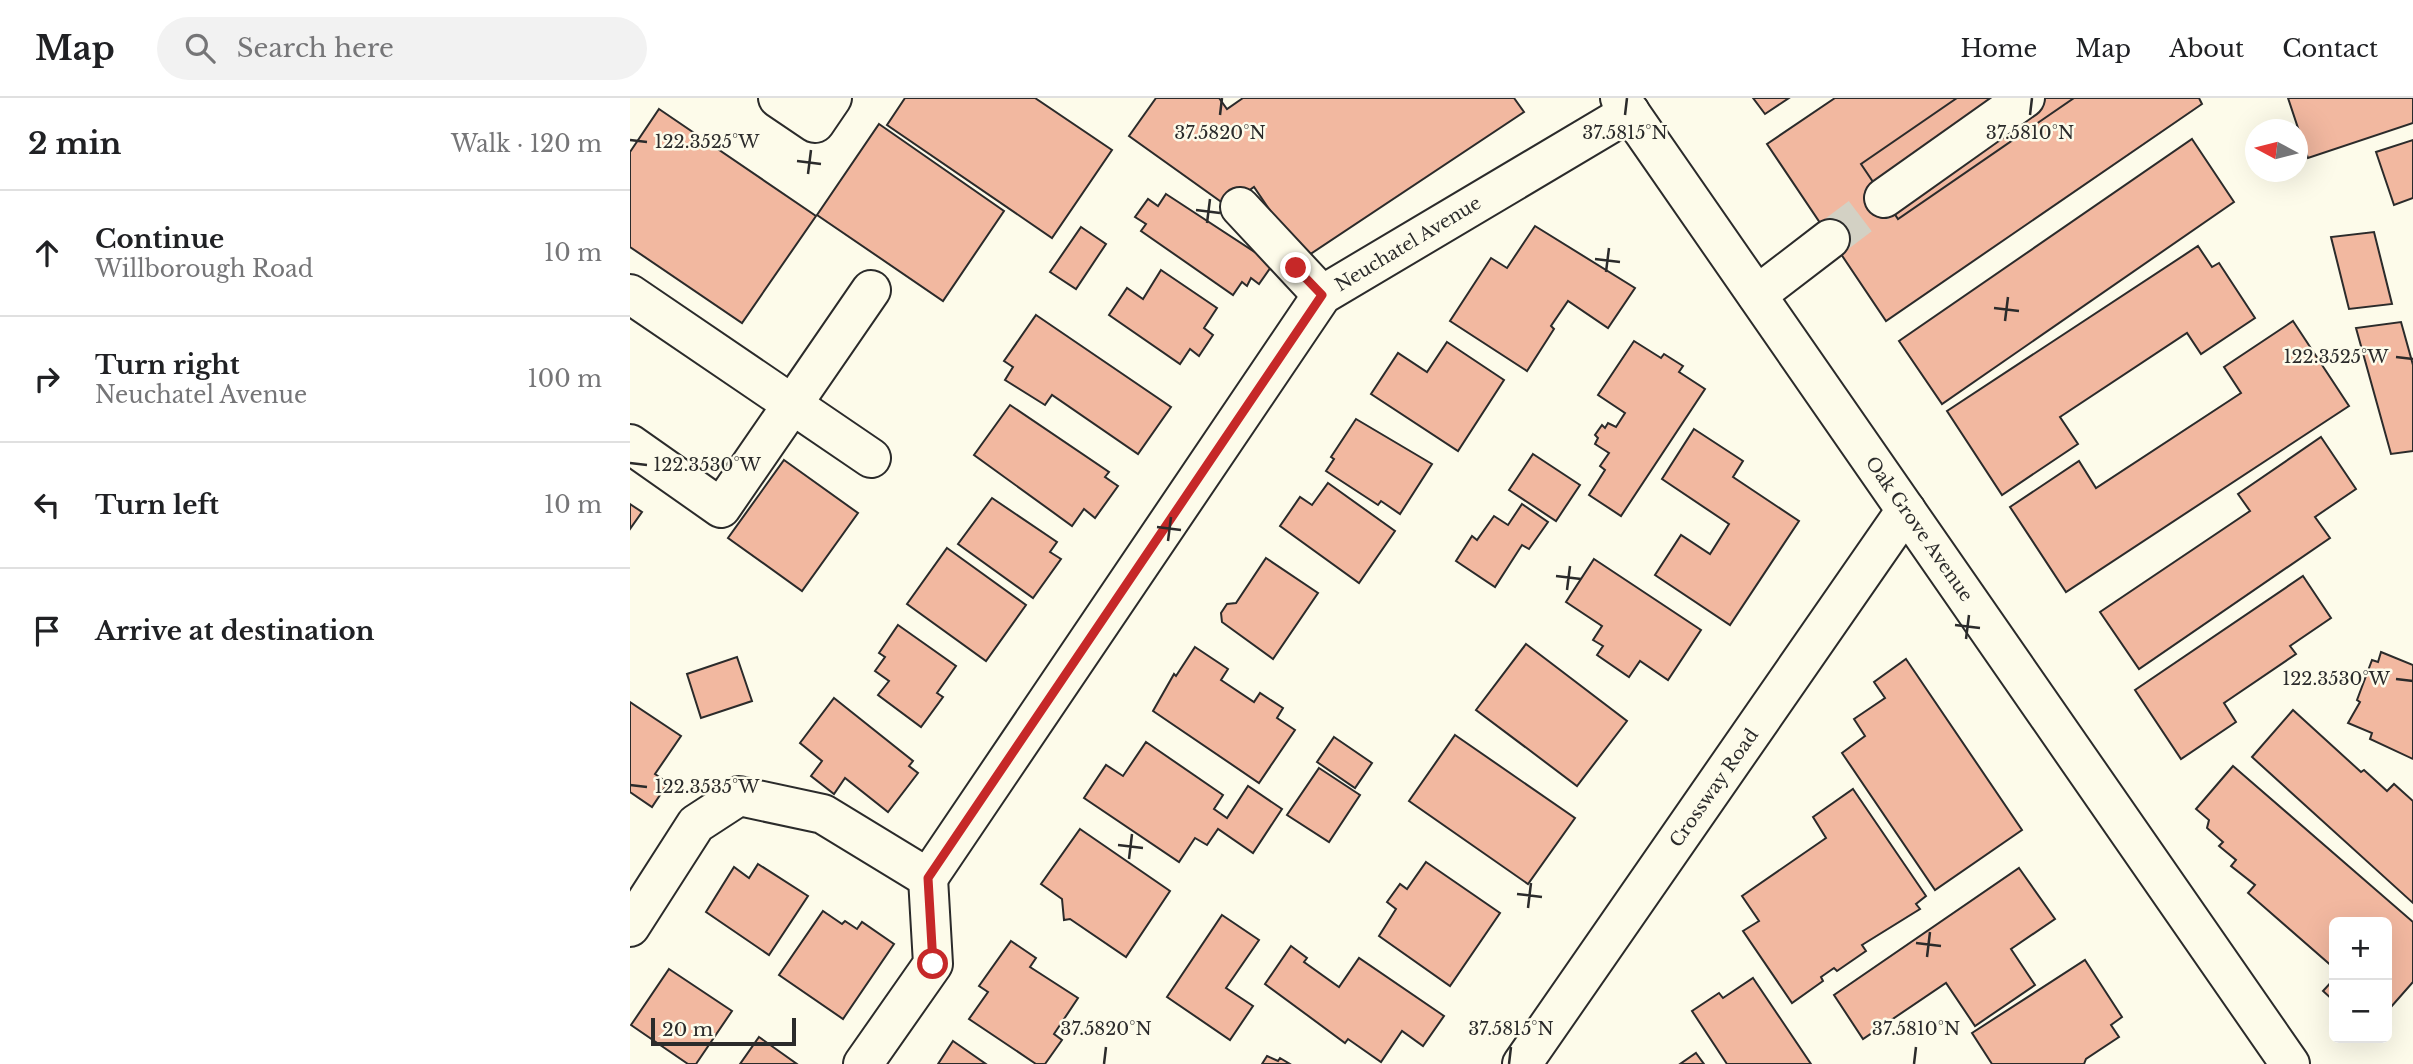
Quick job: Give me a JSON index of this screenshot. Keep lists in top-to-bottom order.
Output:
{
  "streets": {
    "street": ["Neuchatel Avenue", "Oak Grove Avenue", "Crossway Road"]
  },
  "crossings": [
    ["Neuchatel Avenue", "Oak Grove Avenue"],
    ["Oak Grove Avenue", "Crossway Road"]
  ],
  "scale_bar": "20 m",
  "north": "left",
  "page": {
    "header": "Map",
    "search": "Search here",
    "nav": [
      "Home",
      "Map",
      "About",
      "Contact"
    ],
    "heading": ["2 min", "Walk · 120 m"],
    "list": [
      ["Continue", "Willborough Road", "10 m"],
      ["Turn right", "Neuchatel Avenue", "100 m"],
      ["Turn left", "10 m"],
      "Arrive at destination"
    ],
    "map_buttons": ["+", "−"],
    "scale": "20 m"
  },
  "coordinates": [
    "37.5820°N",
    "37.5815°N",
    "37.5810°N",
    "122.3525°W",
    "122.3530°W",
    "122.3535°W"
  ]
}
